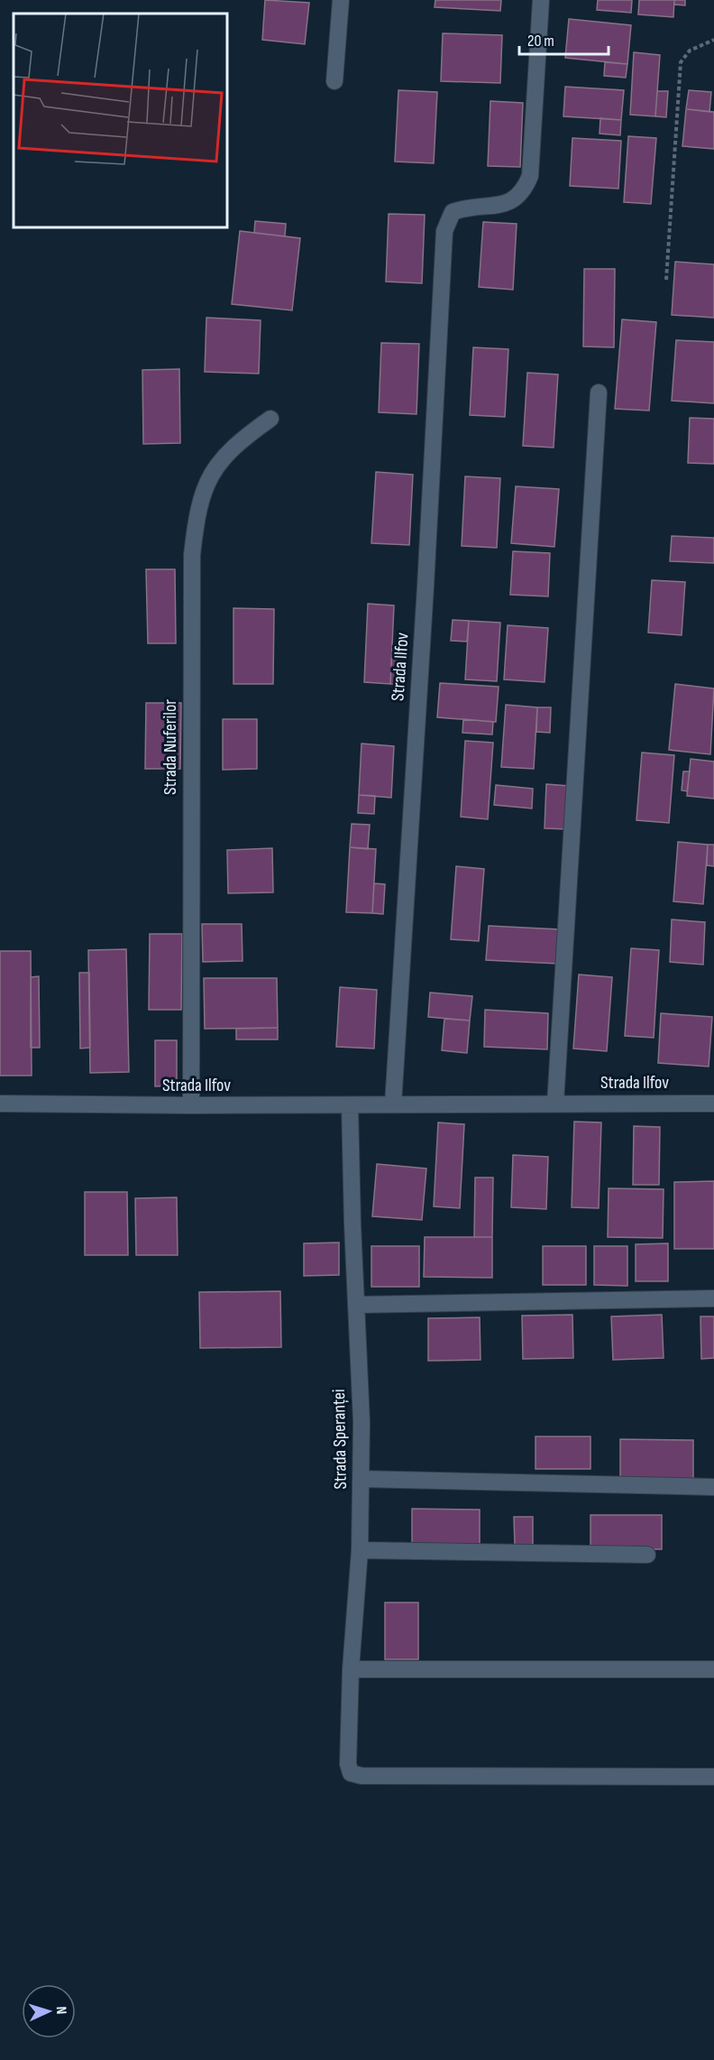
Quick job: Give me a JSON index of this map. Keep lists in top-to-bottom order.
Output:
{
  "streets": {
    "street": ["Strada Ilfov", "Strada Nuferilor", "Strada Speranței"]
  },
  "crossings": [
    ["Strada Ilfov", "Strada Nuferilor"],
    ["Strada Ilfov", "Strada Speranței"]
  ],
  "scale_bar": "20 m",
  "north": "right"
}
